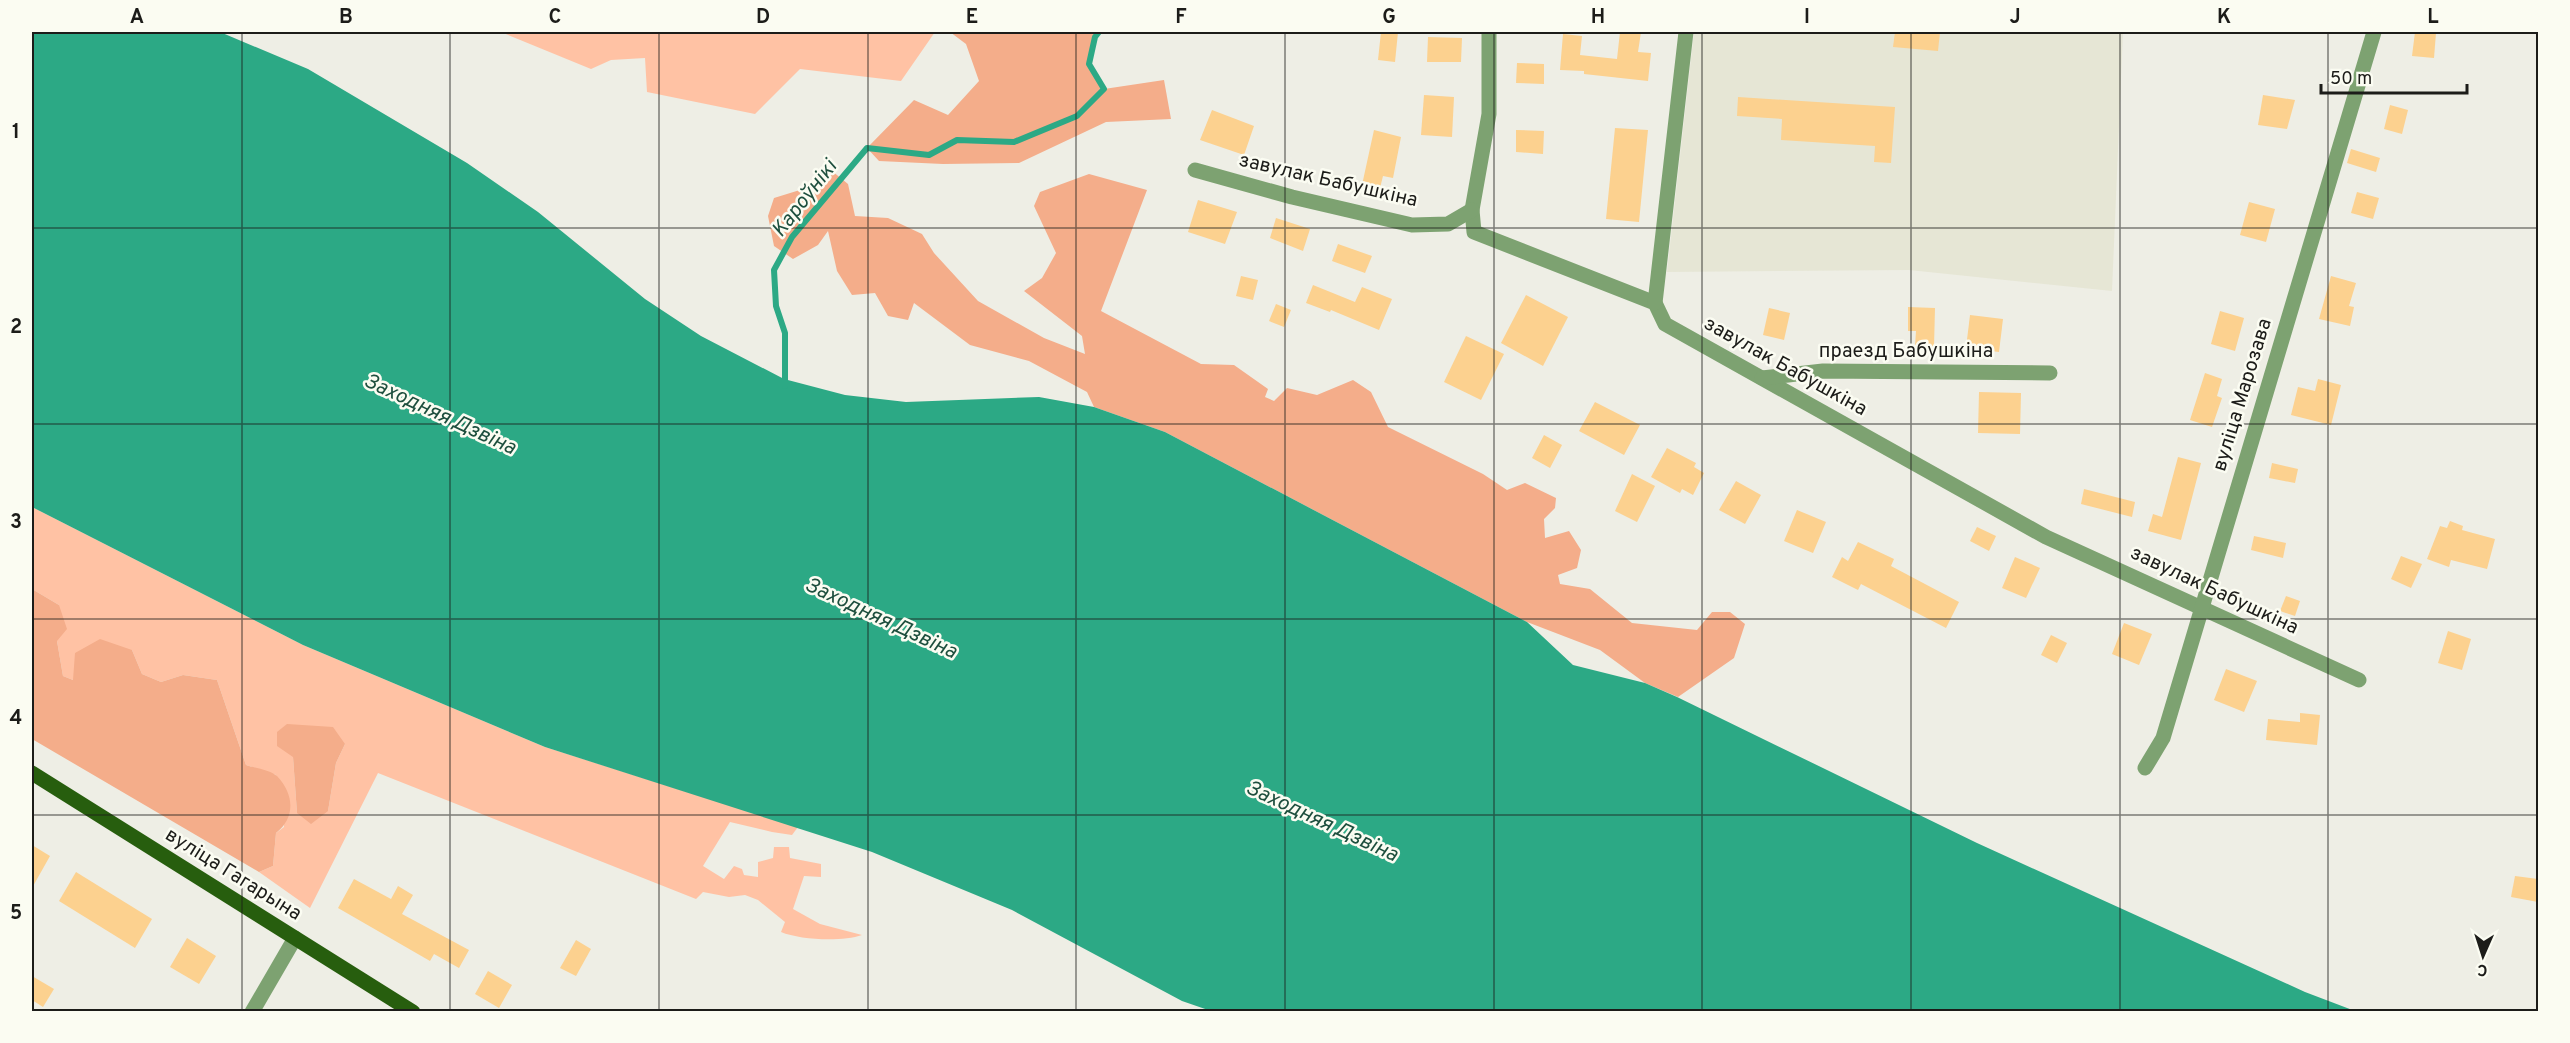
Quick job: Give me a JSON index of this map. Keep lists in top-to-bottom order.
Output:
{
  "streets": {
    "main road": ["вуліца Гагарына"],
    "street": ["завулак Бабушкіна", "праезд Бабушкіна", "вуліца Марозава"]
  },
  "crossings": [
    ["завулак Бабушкіна", "праезд Бабушкіна"],
    ["завулак Бабушкіна", "вуліца Марозава"]
  ],
  "water": ["Кароўнікі", "Заходняя Дзвіна"],
  "scale_bar": "50 m",
  "north": "bottom",
  "grid": {
    "columns": [
      "A",
      "B",
      "C",
      "D",
      "E",
      "F",
      "G",
      "H",
      "I",
      "J",
      "K",
      "L"
    ],
    "rows": [
      "1",
      "2",
      "3",
      "4",
      "5"
    ]
  }
}
